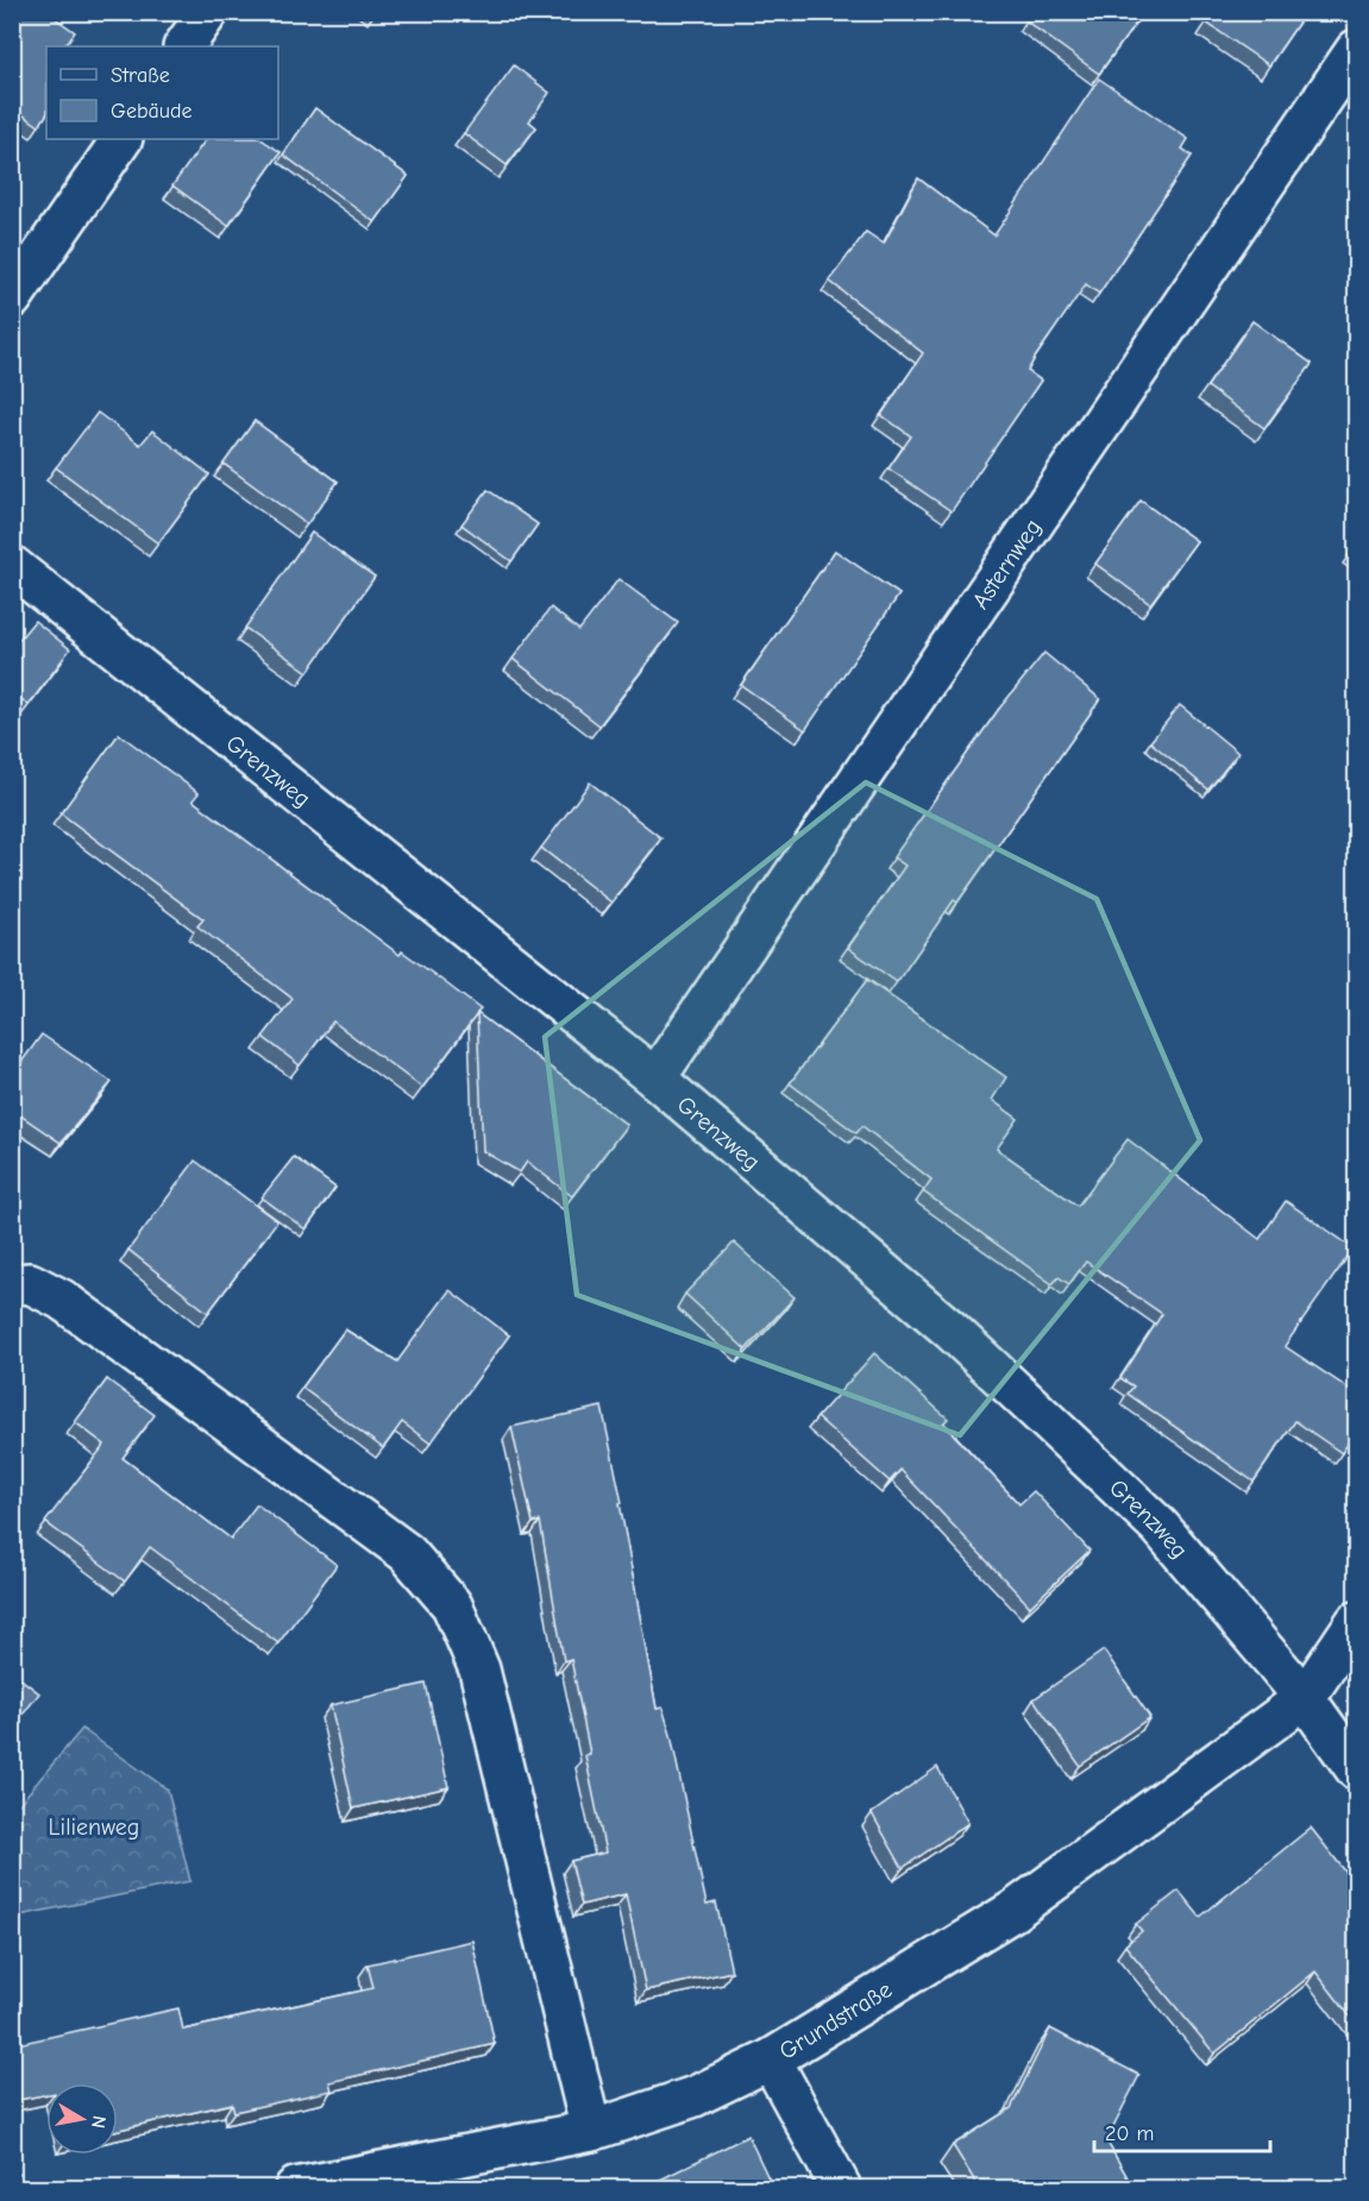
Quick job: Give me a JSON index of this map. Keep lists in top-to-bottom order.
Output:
{
  "streets": {
    "street": ["Asternweg", "Grenzweg", "Grundstraße"]
  },
  "crossings": [
    ["Asternweg", "Grenzweg"],
    ["Grenzweg", "Grundstraße"]
  ],
  "parks": ["Lilienweg"],
  "legend": ["Straße", "Gebäude"],
  "scale_bar": "20 m",
  "north": "right"
}
